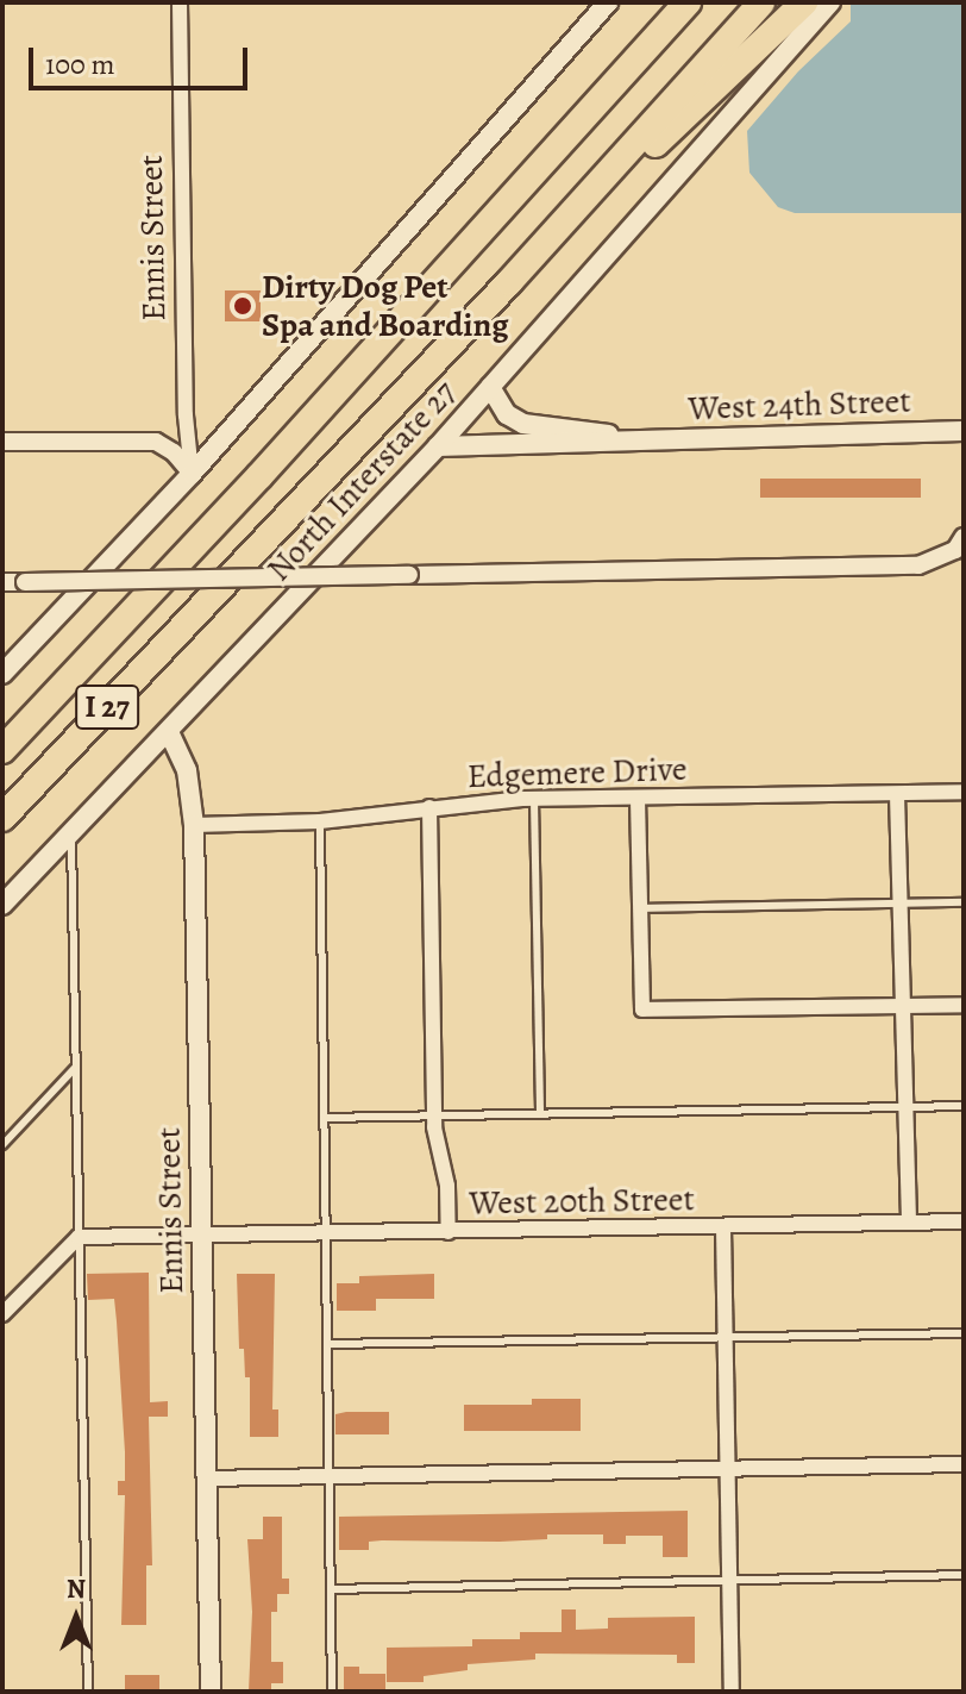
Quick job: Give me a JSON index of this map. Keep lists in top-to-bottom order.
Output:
{
  "streets": {
    "highway": ["I 27"],
    "main road": ["Ennis Street", "West 24th Street", "North Interstate 27"],
    "street": ["Edgemere Drive", "West 20th Street"]
  },
  "crossings": [
    ["Ennis Street", "North Interstate 27"],
    ["Ennis Street", "Edgemere Drive"],
    ["Ennis Street", "West 20th Street"],
    ["West 24th Street", "North Interstate 27"]
  ],
  "places": ["Dirty Dog Pet Spa and Boarding"],
  "scale_bar": "100 m",
  "north": "top"
}
